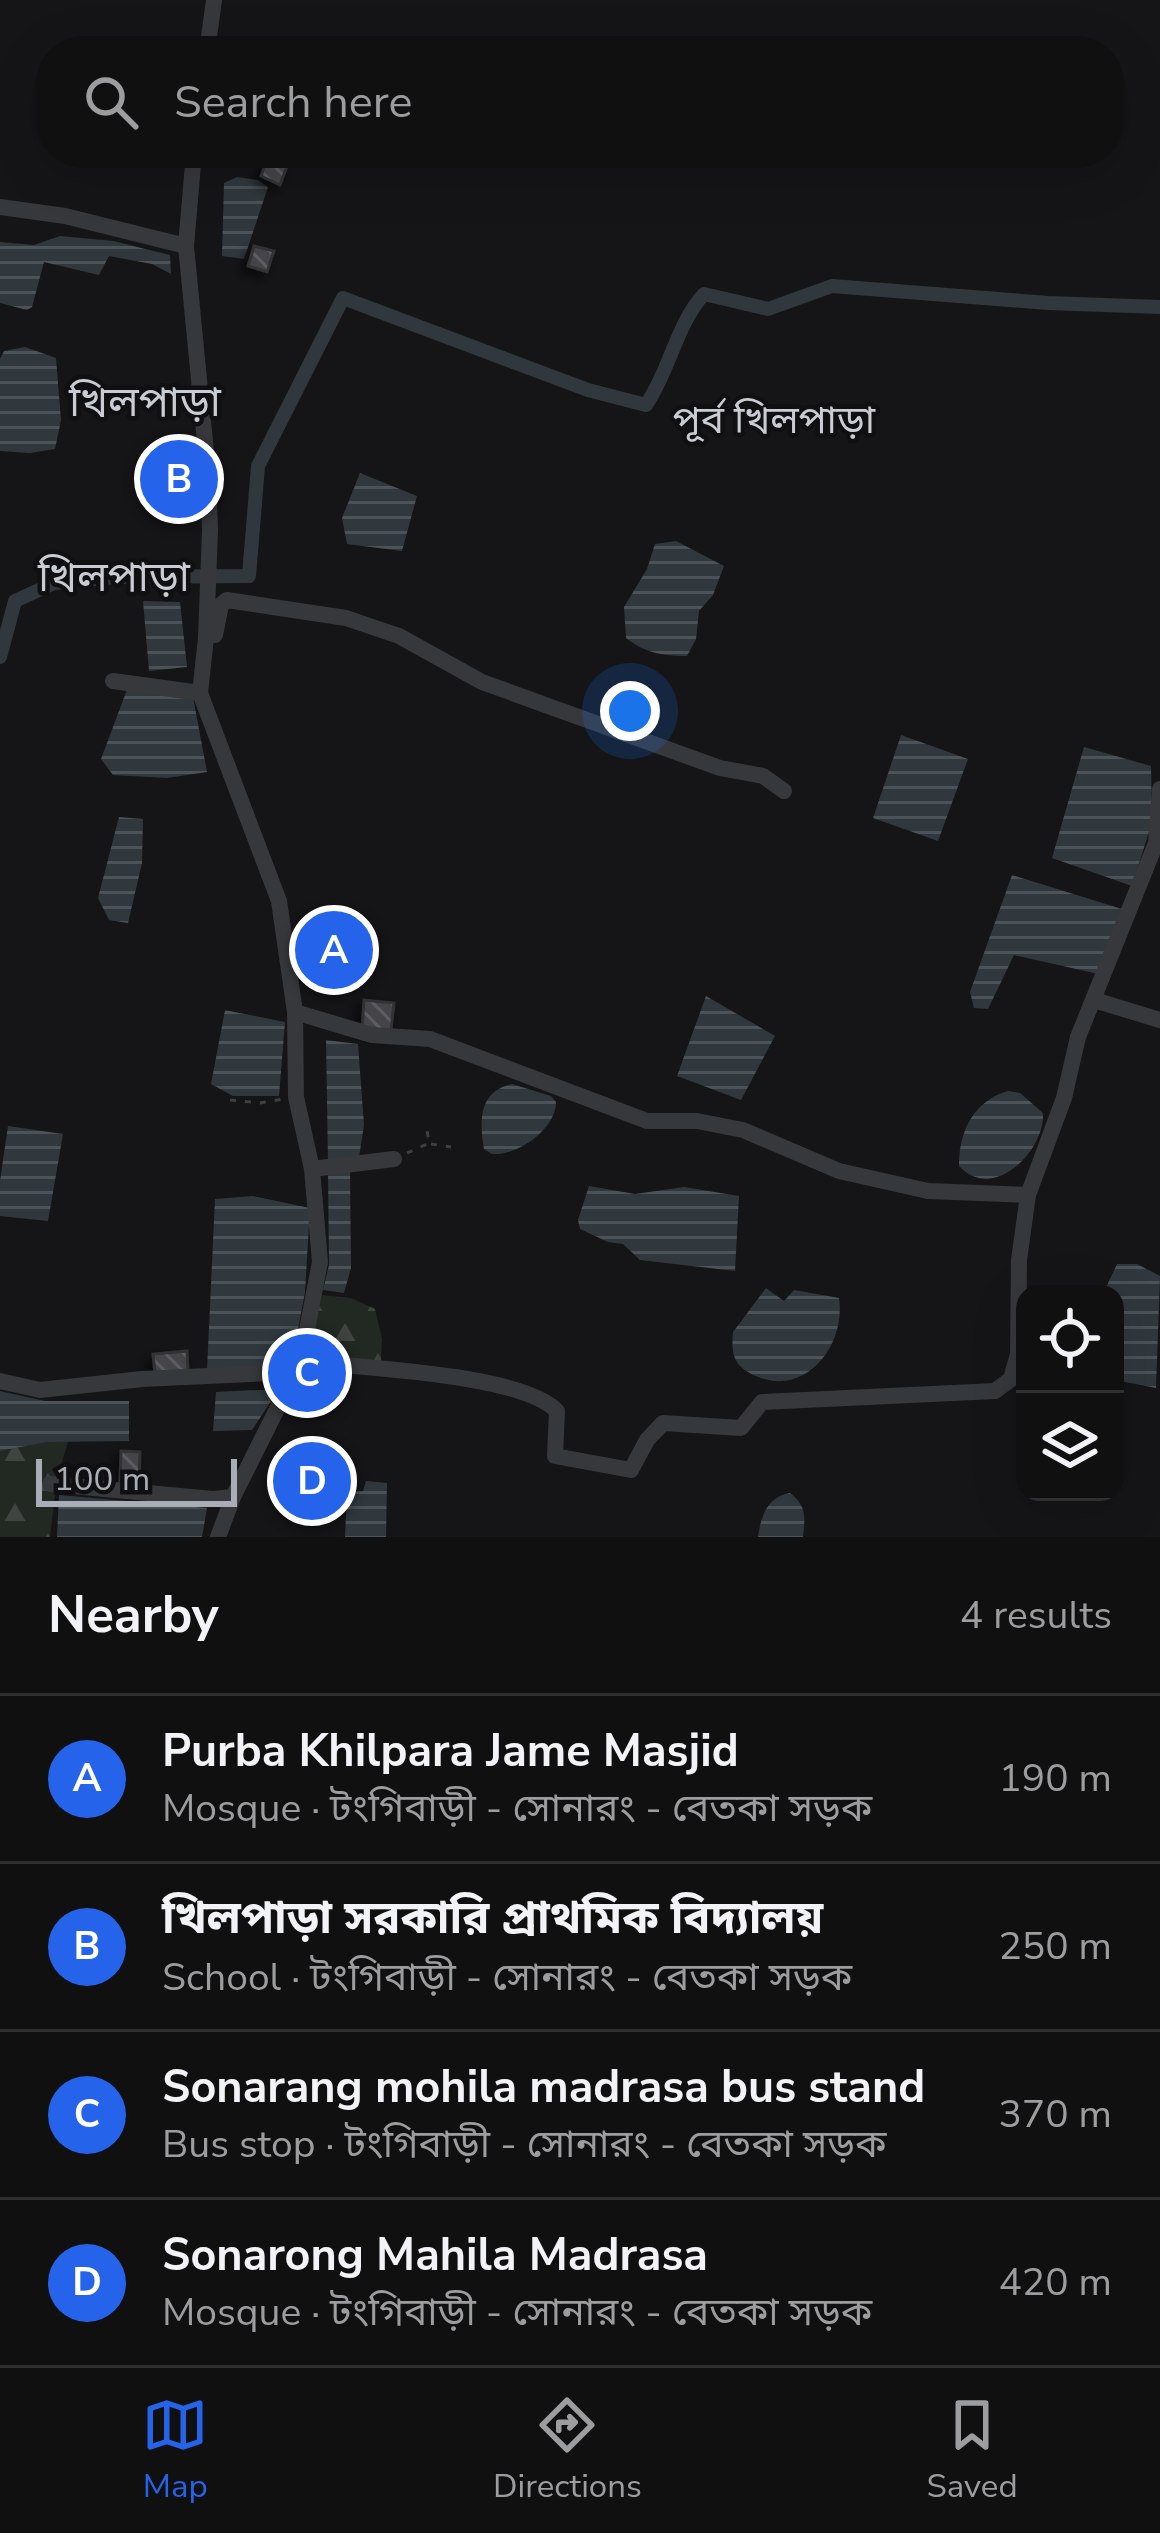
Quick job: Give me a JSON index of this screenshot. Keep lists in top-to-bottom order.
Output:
{
  "districts": ["খিলপাড়া", "পূর্ব খিলপাড়া", "খিলপাড়া"],
  "scale_bar": "100 m",
  "page": {
    "search": "Search here",
    "pins": [
      "B",
      "A",
      "C",
      "D"
    ],
    "scale": "100 m",
    "heading": ["Nearby", "4 results"],
    "list": [
      {
        "mark": "A",
        "name": "Purba Khilpara Jame Masjid",
        "note": "Mosque · টংগিবাড়ী - সোনারং - বেতকা সড়ক",
        "value": "190 m"
      },
      {
        "mark": "B",
        "name": "খিলপাড়া সরকারি প্রাথমিক বিদ্যালয়",
        "note": "School · টংগিবাড়ী - সোনারং - বেতকা সড়ক",
        "value": "250 m"
      },
      {
        "mark": "C",
        "name": "Sonarang mohila madrasa bus stand",
        "note": "Bus stop · টংগিবাড়ী - সোনারং - বেতকা সড়ক",
        "value": "370 m"
      },
      {
        "mark": "D",
        "name": "Sonarong Mahila Madrasa",
        "note": "Mosque · টংগিবাড়ী - সোনারং - বেতকা সড়ক",
        "value": "420 m"
      }
    ],
    "nav": ["Map", "Directions", "Saved"]
  }
}
